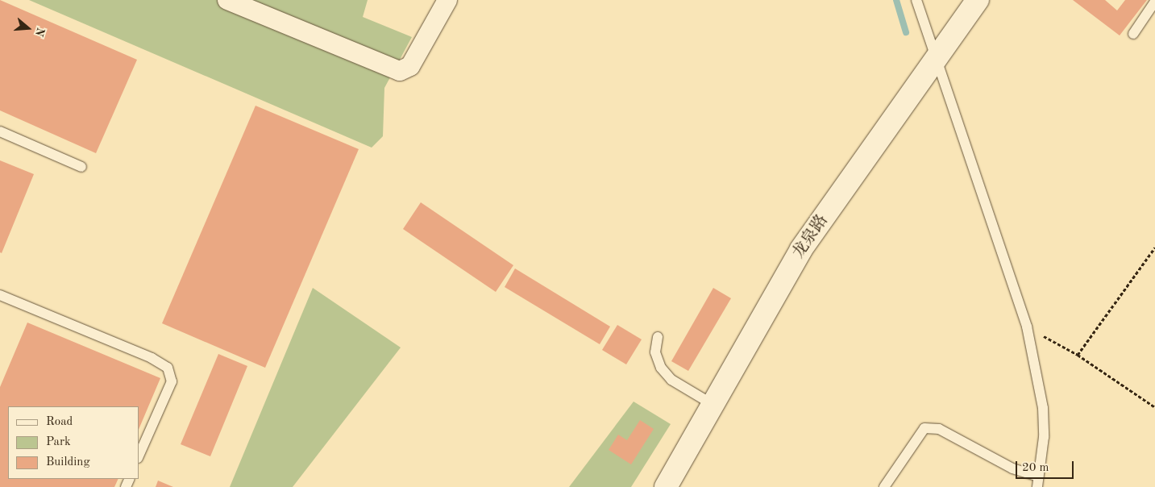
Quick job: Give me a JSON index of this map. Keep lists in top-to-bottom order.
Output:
{
  "streets": {
    "street": ["龙泉路"]
  },
  "legend": ["Road", "Park", "Building"],
  "scale_bar": "20 m",
  "north": "right"
}
